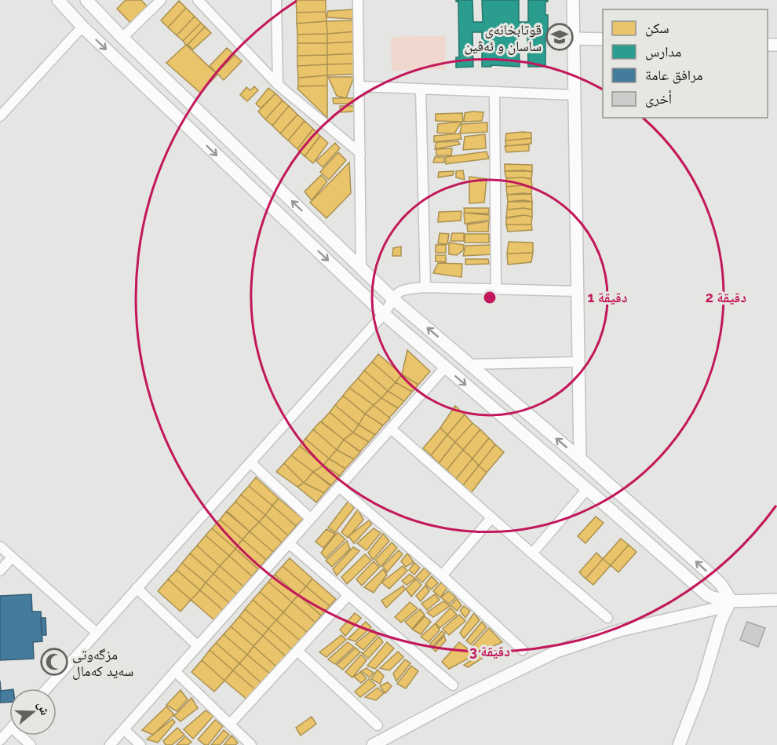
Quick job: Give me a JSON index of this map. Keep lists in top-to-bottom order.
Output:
{
  "places": {
    "school or university": ["قوتابخانەی ساسان و ئەڤین"],
    "mosque": ["مزگەوتی سەید کەمال"]
  },
  "legend": [
    "سكن",
    "مدارس",
    "مرافق عامة",
    "أخرى"
  ],
  "north": "right",
  "rings": ["1 دقيقة", "2 دقيقة", "3 دقيقة"]
}
